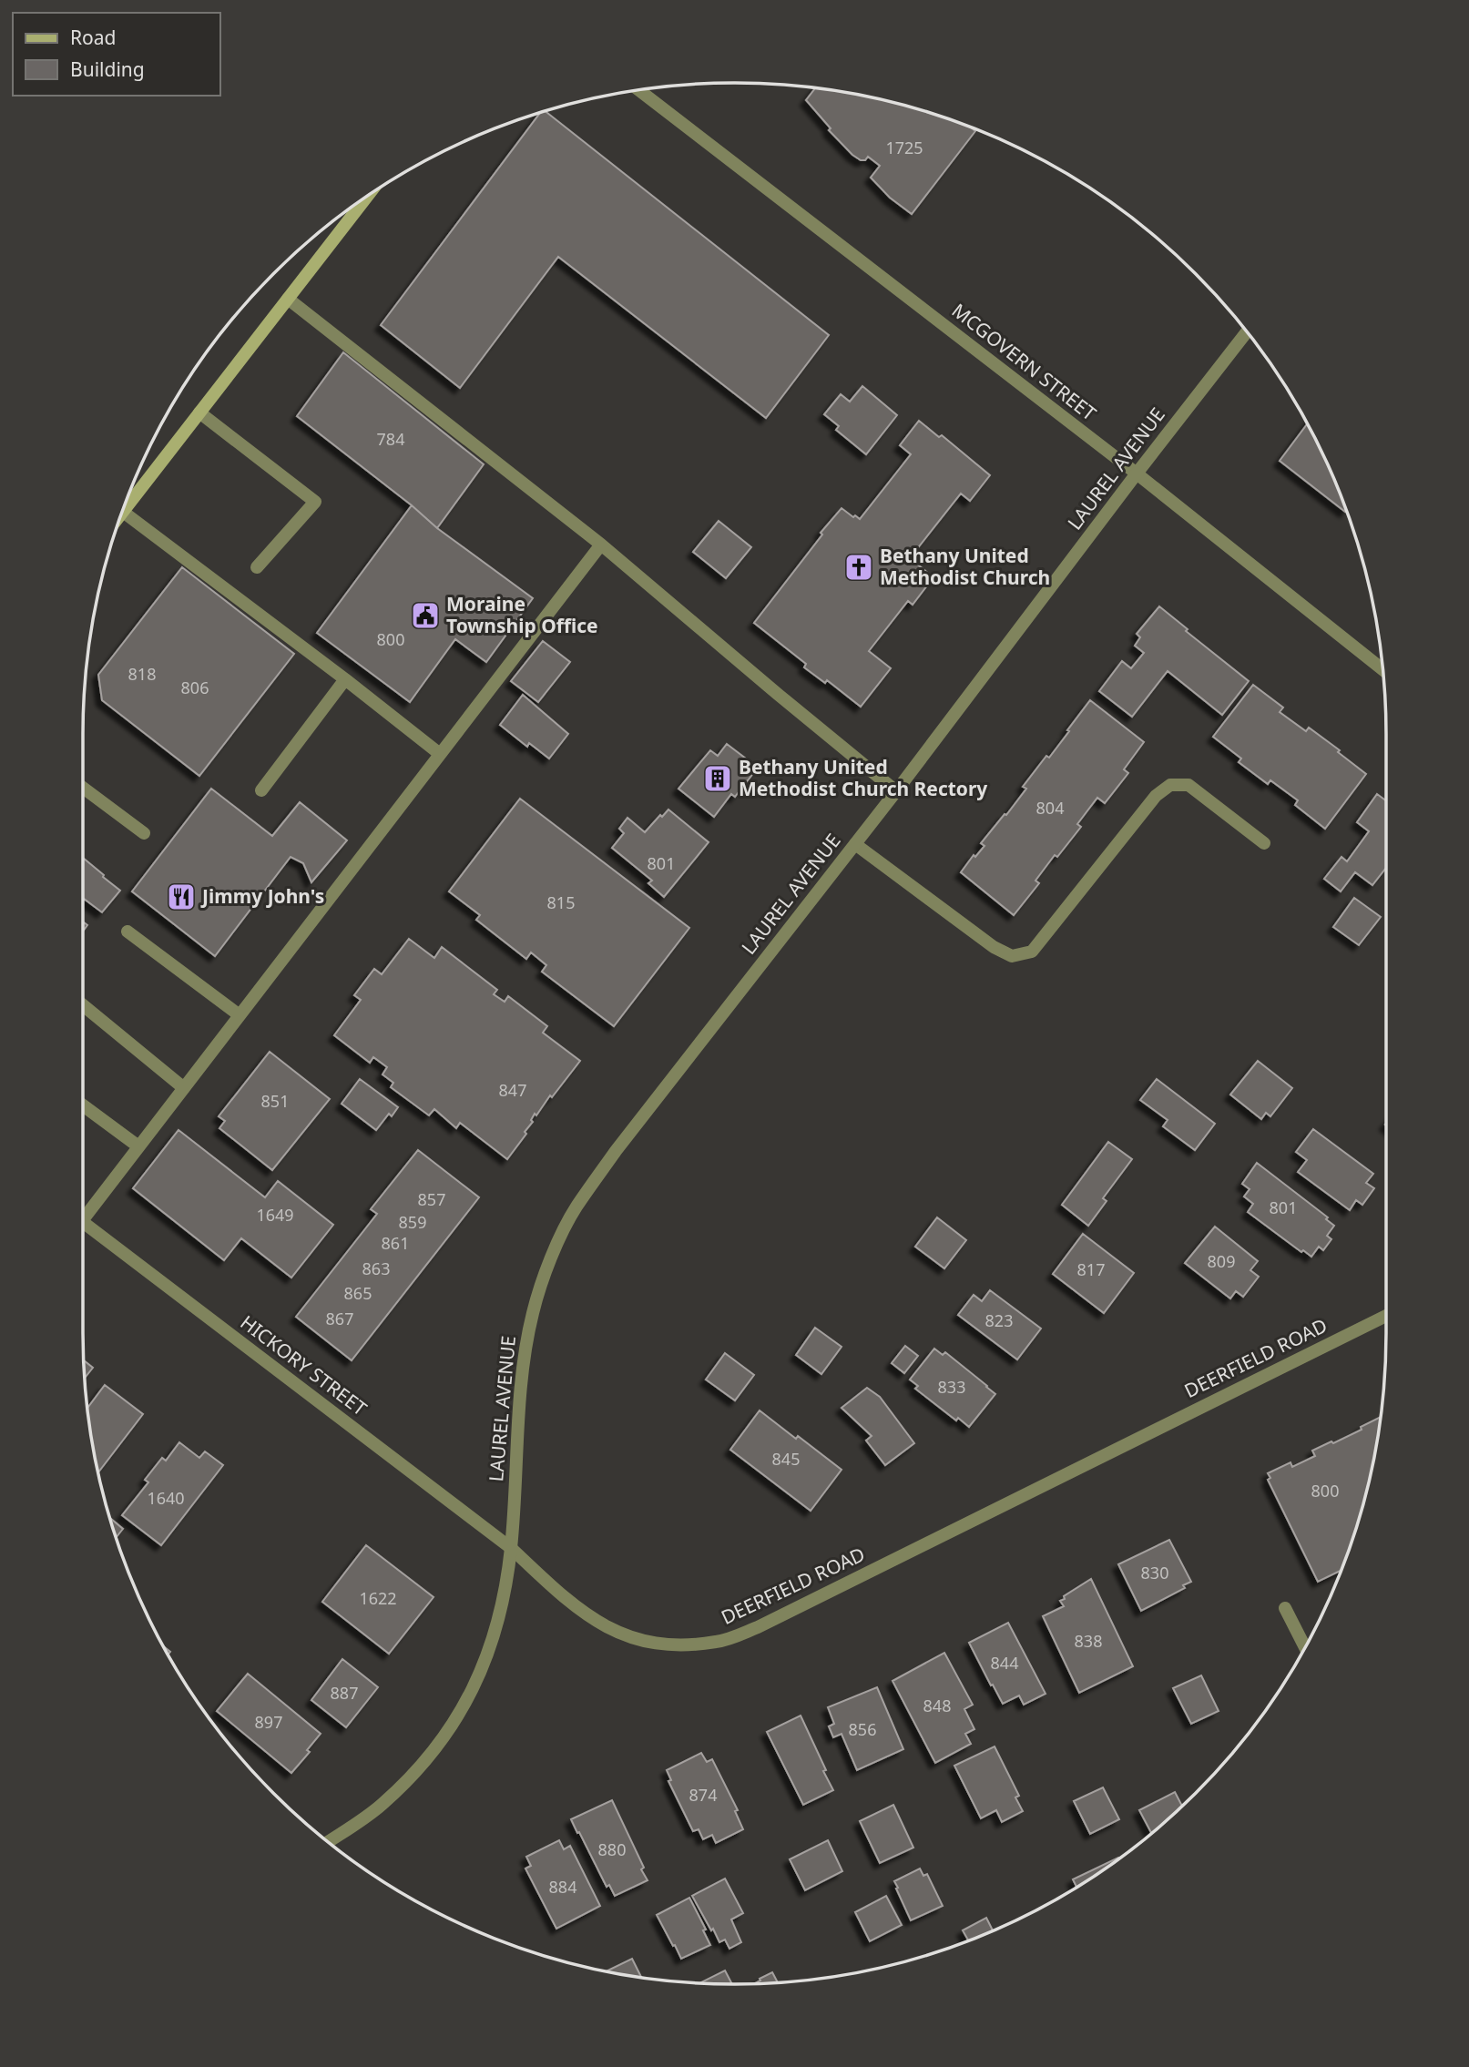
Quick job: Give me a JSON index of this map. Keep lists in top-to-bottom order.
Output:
{
  "streets": {
    "street": [
      "MCGOVERN STREET",
      "LAUREL AVENUE",
      "DEERFIELD ROAD",
      "HICKORY STREET"
    ]
  },
  "crossings": [
    ["MCGOVERN STREET", "LAUREL AVENUE"],
    ["LAUREL AVENUE", "DEERFIELD ROAD"],
    ["LAUREL AVENUE", "HICKORY STREET"],
    ["DEERFIELD ROAD", "HICKORY STREET"]
  ],
  "places": {
    "church": ["Bethany United Methodist Church"],
    "public building": ["Moraine Township Office"],
    "building": ["Bethany United Methodist Church Rectory"],
    "restaurant": ["Jimmy John's"]
  },
  "house_numbers": [
    "1725",
    "784",
    "800",
    "818",
    "806",
    "804",
    "801",
    "815",
    "847",
    "851",
    "857",
    "801",
    "1649",
    "859",
    "861",
    "809",
    "863",
    "817",
    "865",
    "867",
    "823",
    "833",
    "845",
    "800",
    "1640",
    "830",
    "1622",
    "838",
    "844",
    "887",
    "848",
    "897",
    "856",
    "874",
    "880",
    "884"
  ],
  "legend": ["Road", "Building"]
}
